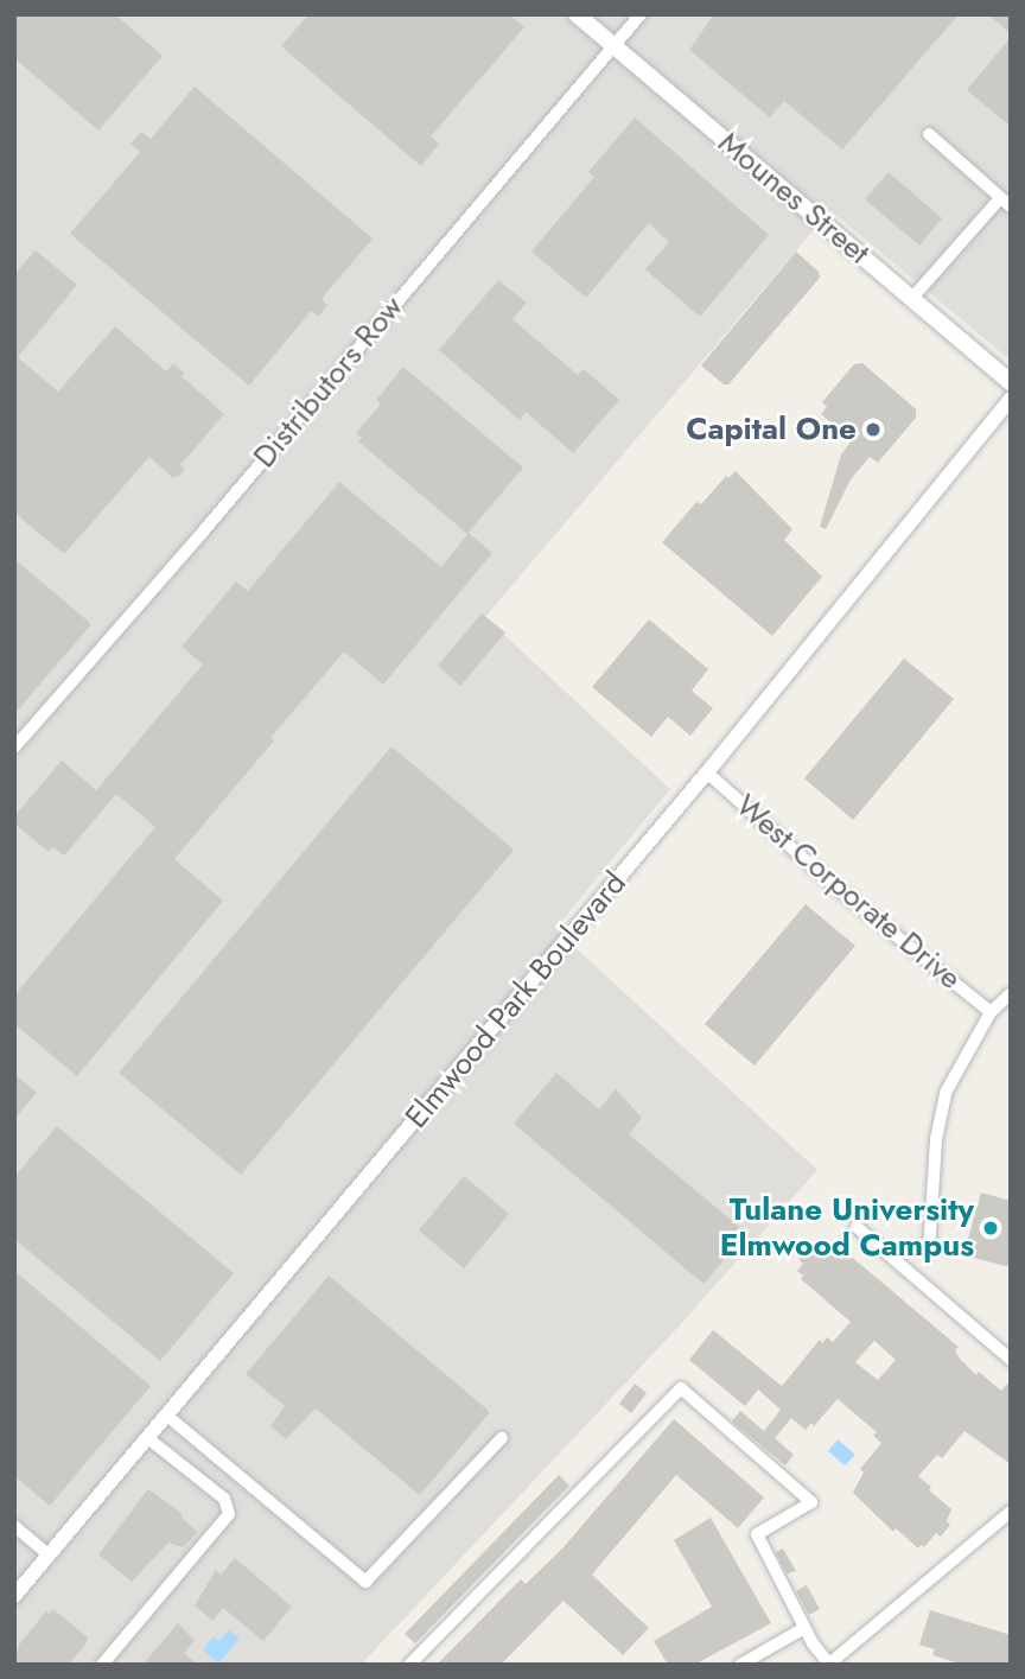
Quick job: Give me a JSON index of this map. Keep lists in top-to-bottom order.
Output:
{
  "streets": {
    "main road": ["Mounes Street"],
    "street": ["Distributors Row", "West Corporate Drive", "Elmwood Park Boulevard"]
  },
  "crossings": [
    ["Mounes Street", "Distributors Row"],
    ["West Corporate Drive", "Elmwood Park Boulevard"]
  ],
  "places": ["Capital One", "Tulane University Elmwood Campus"]
}
